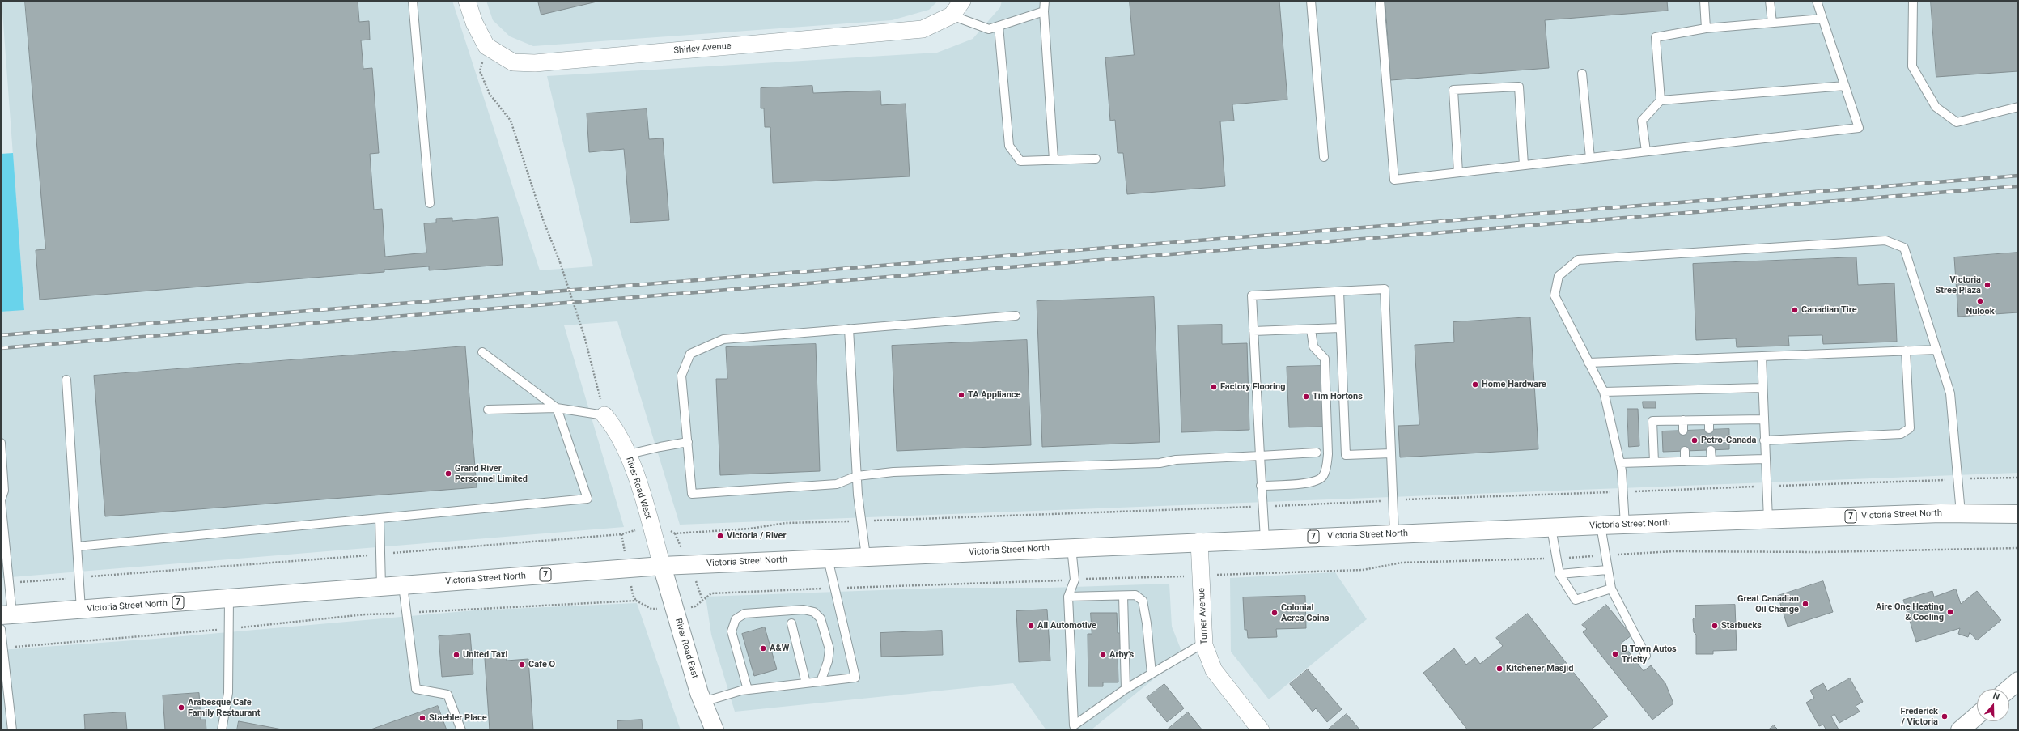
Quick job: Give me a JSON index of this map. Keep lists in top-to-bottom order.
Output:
{
  "streets": {
    "main road": ["Victoria Street North", "7", "River Road East"],
    "street": ["Shirley Avenue", "River Road West", "Turner Avenue"]
  },
  "crossings": [
    ["River Road West", "Victoria Street North"],
    ["River Road West", "River Road East"],
    ["Victoria Street North", "Turner Avenue"],
    ["Victoria Street North", "River Road East"]
  ],
  "places": [
    "Victoria Stree Plaza",
    "Nulook",
    "Canadian Tire",
    "Home Hardware",
    "Factory Flooring",
    "TA Appliance",
    "Tim Hortons",
    "Petro-Canada",
    "Grand River Personnel Limited",
    "Victoria / River",
    "Great Canadian Oil Change",
    "Aire One Heating & Cooling",
    "Colonial Acres Coins",
    "All Automotive",
    "Starbucks",
    "A&W",
    "B Town Autos Tricity",
    "United Taxi",
    "Arby's",
    "Cafe O",
    "Kitchener Masjid",
    "Arabesque Cafe Family Restaurant",
    "Frederick / Victoria",
    "Staebler Place"
  ],
  "north": "top"
}
